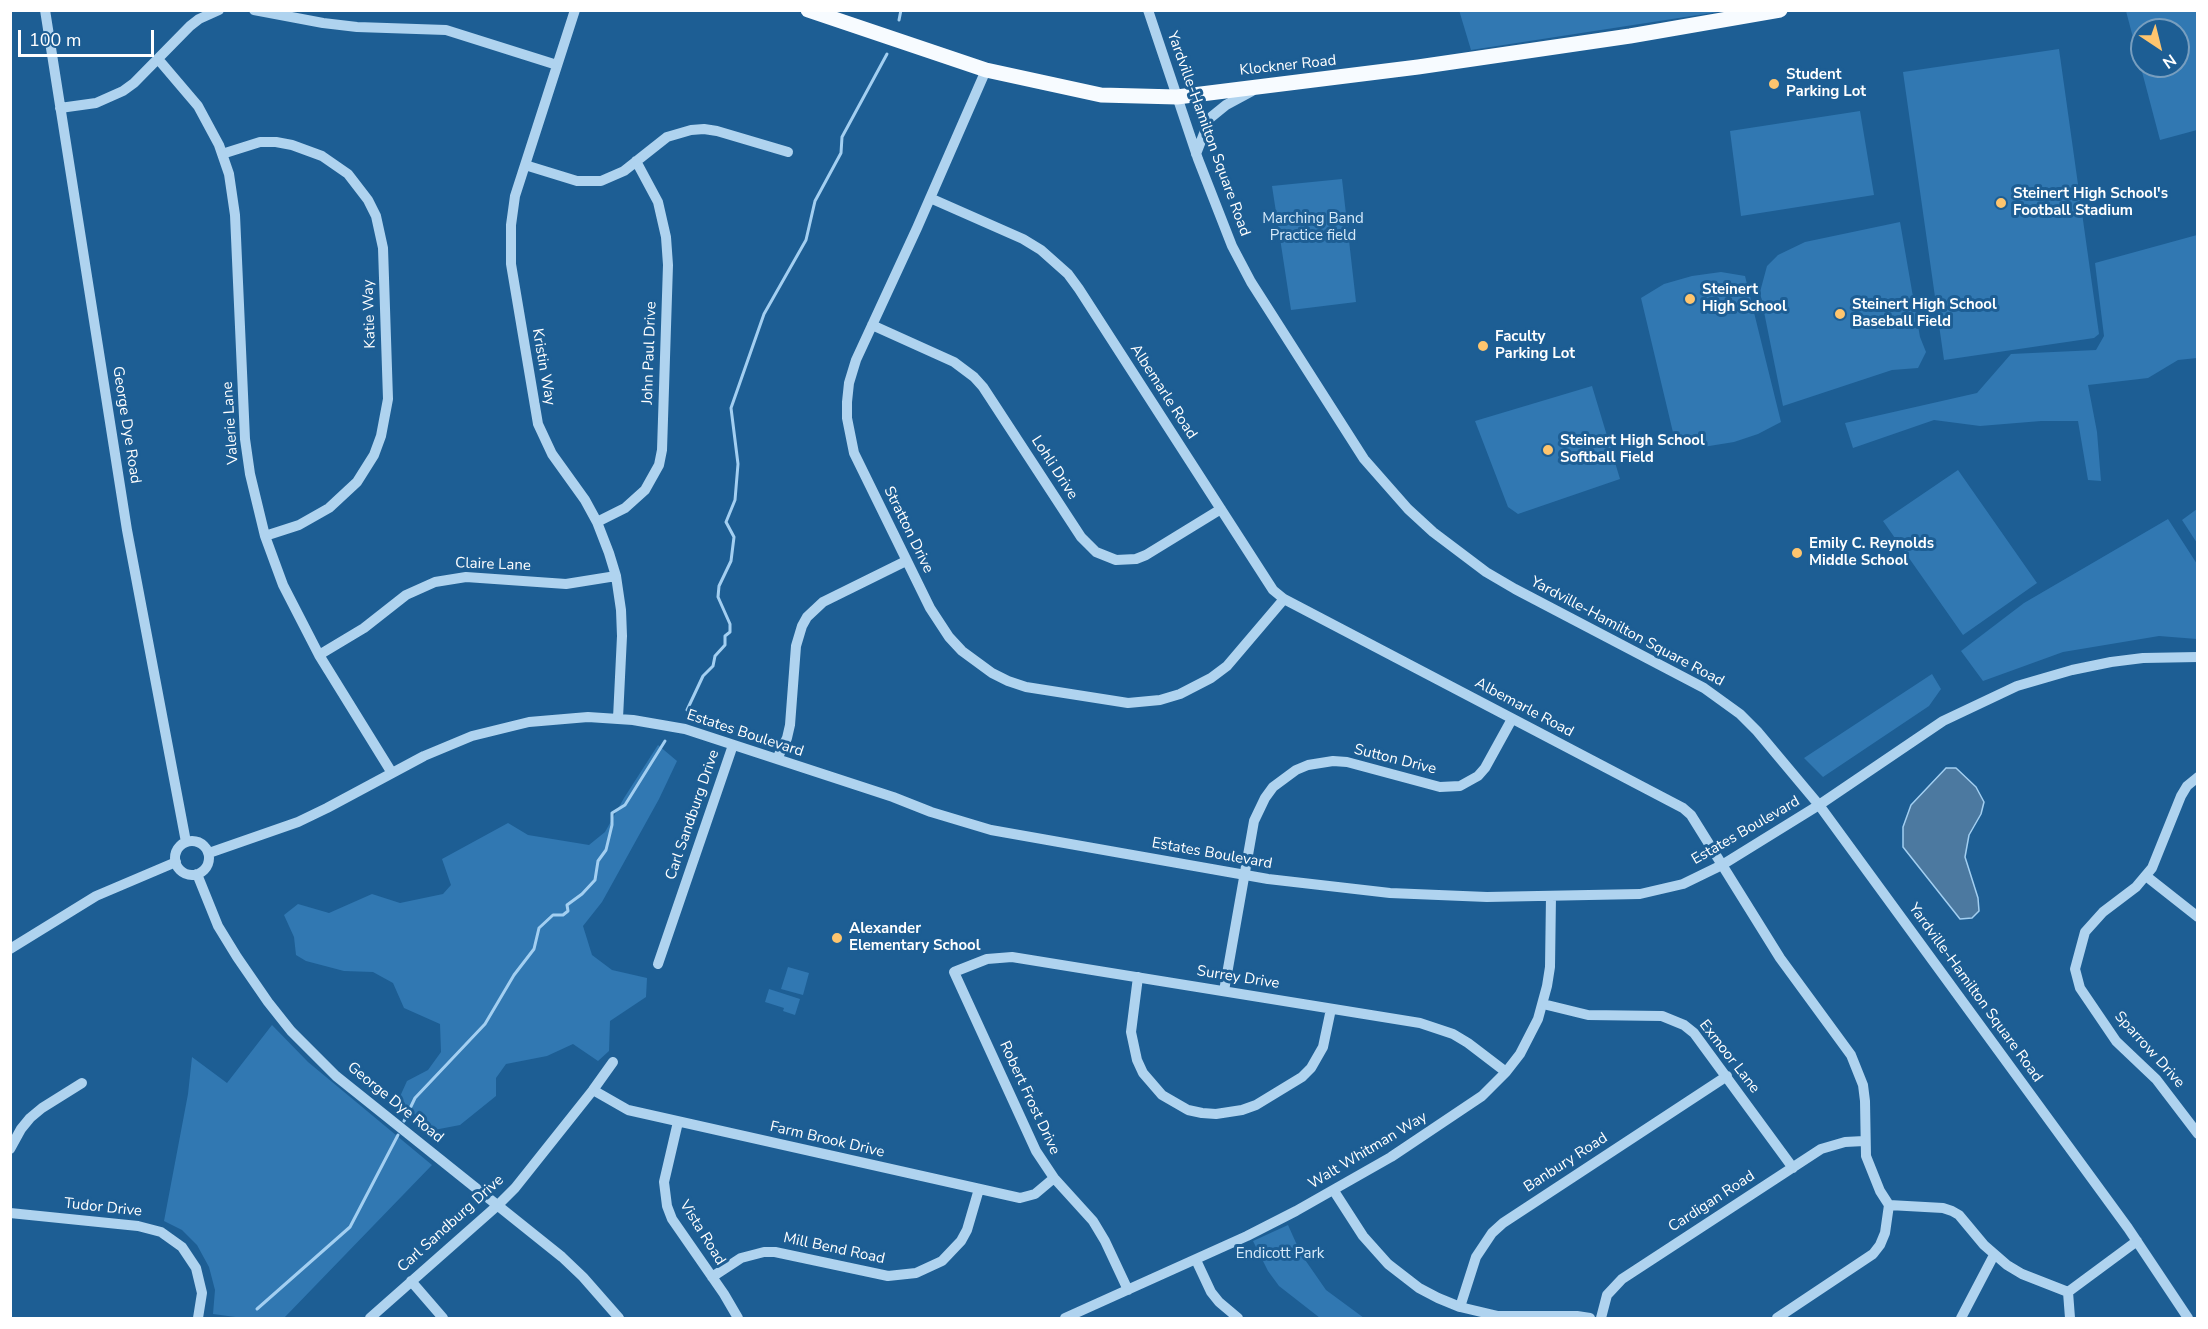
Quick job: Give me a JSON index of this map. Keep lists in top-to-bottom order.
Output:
{
  "streets": {
    "main road": ["Klockner Road"],
    "street": [
      "Yardville-Hamilton Square Road",
      "Katie Way",
      "John Paul Drive",
      "Kristin Way",
      "Albemarle Road",
      "Valerie Lane",
      "George Dye Road",
      "Lohli Drive",
      "Stratton Drive",
      "Claire Lane",
      "Estates Boulevard",
      "Sutton Drive",
      "Carl Sandburg Drive",
      "Surrey Drive",
      "Sparrow Drive",
      "Exmoor Lane",
      "Robert Frost Drive",
      "Farm Brook Drive",
      "Walt Whitman Way",
      "Banbury Road",
      "Cardigan Road",
      "Tudor Drive",
      "Vista Road",
      "Mill Bend Road"
    ]
  },
  "crossings": [
    ["Klockner Road", "Yardville-Hamilton Square Road"],
    ["Klockner Road", "Stratton Drive"],
    ["Yardville-Hamilton Square Road", "Estates Boulevard"],
    ["Katie Way", "Valerie Lane"],
    ["John Paul Drive", "Kristin Way"],
    ["Kristin Way", "Claire Lane"],
    ["Kristin Way", "Estates Boulevard"],
    ["Albemarle Road", "Lohli Drive"],
    ["Albemarle Road", "Stratton Drive"],
    ["Albemarle Road", "Estates Boulevard"],
    ["Albemarle Road", "Sutton Drive"],
    ["Albemarle Road", "Cardigan Road"],
    ["Valerie Lane", "Claire Lane"],
    ["Valerie Lane", "Estates Boulevard"],
    ["George Dye Road", "Estates Boulevard"],
    ["George Dye Road", "Carl Sandburg Drive"],
    ["Lohli Drive", "Stratton Drive"],
    ["Estates Boulevard", "Sutton Drive"],
    ["Estates Boulevard", "Carl Sandburg Drive"],
    ["Estates Boulevard", "Walt Whitman Way"],
    ["Sutton Drive", "Surrey Drive"],
    ["Carl Sandburg Drive", "Farm Brook Drive"],
    ["Surrey Drive", "Robert Frost Drive"],
    ["Surrey Drive", "Walt Whitman Way"],
    ["Exmoor Lane", "Walt Whitman Way"],
    ["Exmoor Lane", "Banbury Road"],
    ["Exmoor Lane", "Cardigan Road"],
    ["Robert Frost Drive", "Farm Brook Drive"],
    ["Robert Frost Drive", "Walt Whitman Way"],
    ["Farm Brook Drive", "Vista Road"],
    ["Farm Brook Drive", "Mill Bend Road"],
    ["Vista Road", "Mill Bend Road"]
  ],
  "parks": ["Marching Band Practice field", "Endicott Park"],
  "places": [
    "Student Parking Lot",
    "Steinert High School's Football Stadium",
    "Steinert High School",
    "Steinert High School Baseball Field",
    "Faculty Parking Lot",
    "Steinert High School Softball Field",
    "Emily C. Reynolds Middle School",
    "Alexander Elementary School"
  ],
  "scale_bar": "100 m",
  "north": "bottom right"
}
